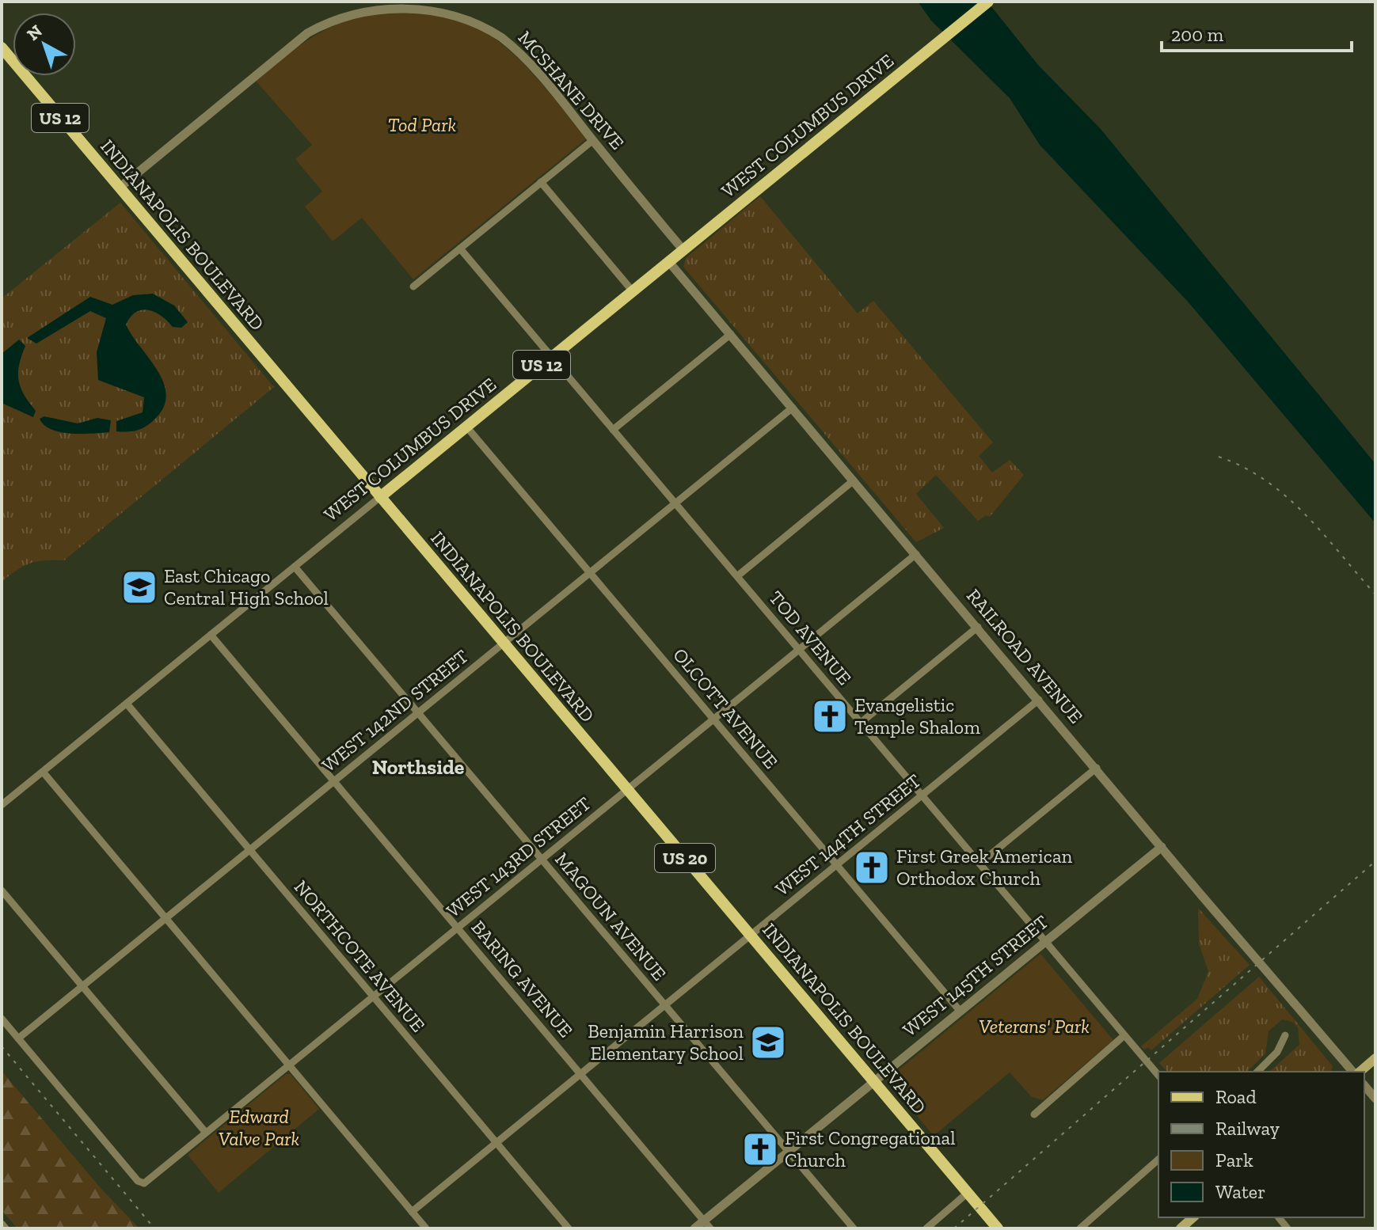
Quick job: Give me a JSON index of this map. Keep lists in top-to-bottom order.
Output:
{
  "streets": {
    "main road": [
      "US 12",
      "WEST COLUMBUS DRIVE",
      "INDIANAPOLIS BOULEVARD",
      "US 20"
    ],
    "street": [
      "MCSHANE DRIVE",
      "TOD AVENUE",
      "RAILROAD AVENUE",
      "OLCOTT AVENUE",
      "WEST 142ND STREET",
      "WEST 144TH STREET",
      "WEST 143RD STREET",
      "MAGOUN AVENUE",
      "NORTHCOTE AVENUE",
      "WEST 145TH STREET",
      "BARING AVENUE"
    ]
  },
  "crossings": [
    ["MCSHANE DRIVE", "WEST COLUMBUS DRIVE"],
    ["MCSHANE DRIVE", "INDIANAPOLIS BOULEVARD"],
    ["WEST COLUMBUS DRIVE", "INDIANAPOLIS BOULEVARD"],
    ["WEST COLUMBUS DRIVE", "TOD AVENUE"],
    ["WEST COLUMBUS DRIVE", "RAILROAD AVENUE"],
    ["WEST COLUMBUS DRIVE", "OLCOTT AVENUE"],
    ["WEST COLUMBUS DRIVE", "MAGOUN AVENUE"],
    ["WEST COLUMBUS DRIVE", "NORTHCOTE AVENUE"],
    ["WEST COLUMBUS DRIVE", "BARING AVENUE"],
    ["INDIANAPOLIS BOULEVARD", "WEST 142ND STREET"],
    ["INDIANAPOLIS BOULEVARD", "WEST 144TH STREET"],
    ["INDIANAPOLIS BOULEVARD", "WEST 143RD STREET"],
    ["INDIANAPOLIS BOULEVARD", "WEST 145TH STREET"],
    ["TOD AVENUE", "WEST 142ND STREET"],
    ["TOD AVENUE", "WEST 144TH STREET"],
    ["TOD AVENUE", "WEST 143RD STREET"],
    ["TOD AVENUE", "WEST 145TH STREET"],
    ["RAILROAD AVENUE", "WEST 142ND STREET"],
    ["RAILROAD AVENUE", "WEST 144TH STREET"],
    ["RAILROAD AVENUE", "WEST 143RD STREET"],
    ["RAILROAD AVENUE", "WEST 145TH STREET"],
    ["OLCOTT AVENUE", "WEST 142ND STREET"],
    ["OLCOTT AVENUE", "WEST 144TH STREET"],
    ["OLCOTT AVENUE", "WEST 143RD STREET"],
    ["OLCOTT AVENUE", "WEST 145TH STREET"],
    ["WEST 142ND STREET", "WEST 143RD STREET"],
    ["WEST 142ND STREET", "MAGOUN AVENUE"],
    ["WEST 142ND STREET", "NORTHCOTE AVENUE"],
    ["WEST 142ND STREET", "BARING AVENUE"],
    ["WEST 144TH STREET", "MAGOUN AVENUE"],
    ["WEST 144TH STREET", "NORTHCOTE AVENUE"],
    ["WEST 144TH STREET", "BARING AVENUE"],
    ["WEST 143RD STREET", "MAGOUN AVENUE"],
    ["WEST 143RD STREET", "NORTHCOTE AVENUE"],
    ["WEST 143RD STREET", "BARING AVENUE"],
    ["MAGOUN AVENUE", "WEST 145TH STREET"],
    ["WEST 145TH STREET", "BARING AVENUE"]
  ],
  "districts": ["Northside"],
  "parks": ["Tod Park", "Veterans' Park", "Edward Valve Park"],
  "places": {
    "school or university": ["East Chicago Central High School", "Benjamin Harrison Elementary School"],
    "church": ["Evangelistic Temple Shalom", "First Greek American Orthodox Church", "First Congregational Church"]
  },
  "legend": [
    "Road",
    "Railway",
    "Park",
    "Water"
  ],
  "scale_bar": "200 m",
  "north": "top left"
}
